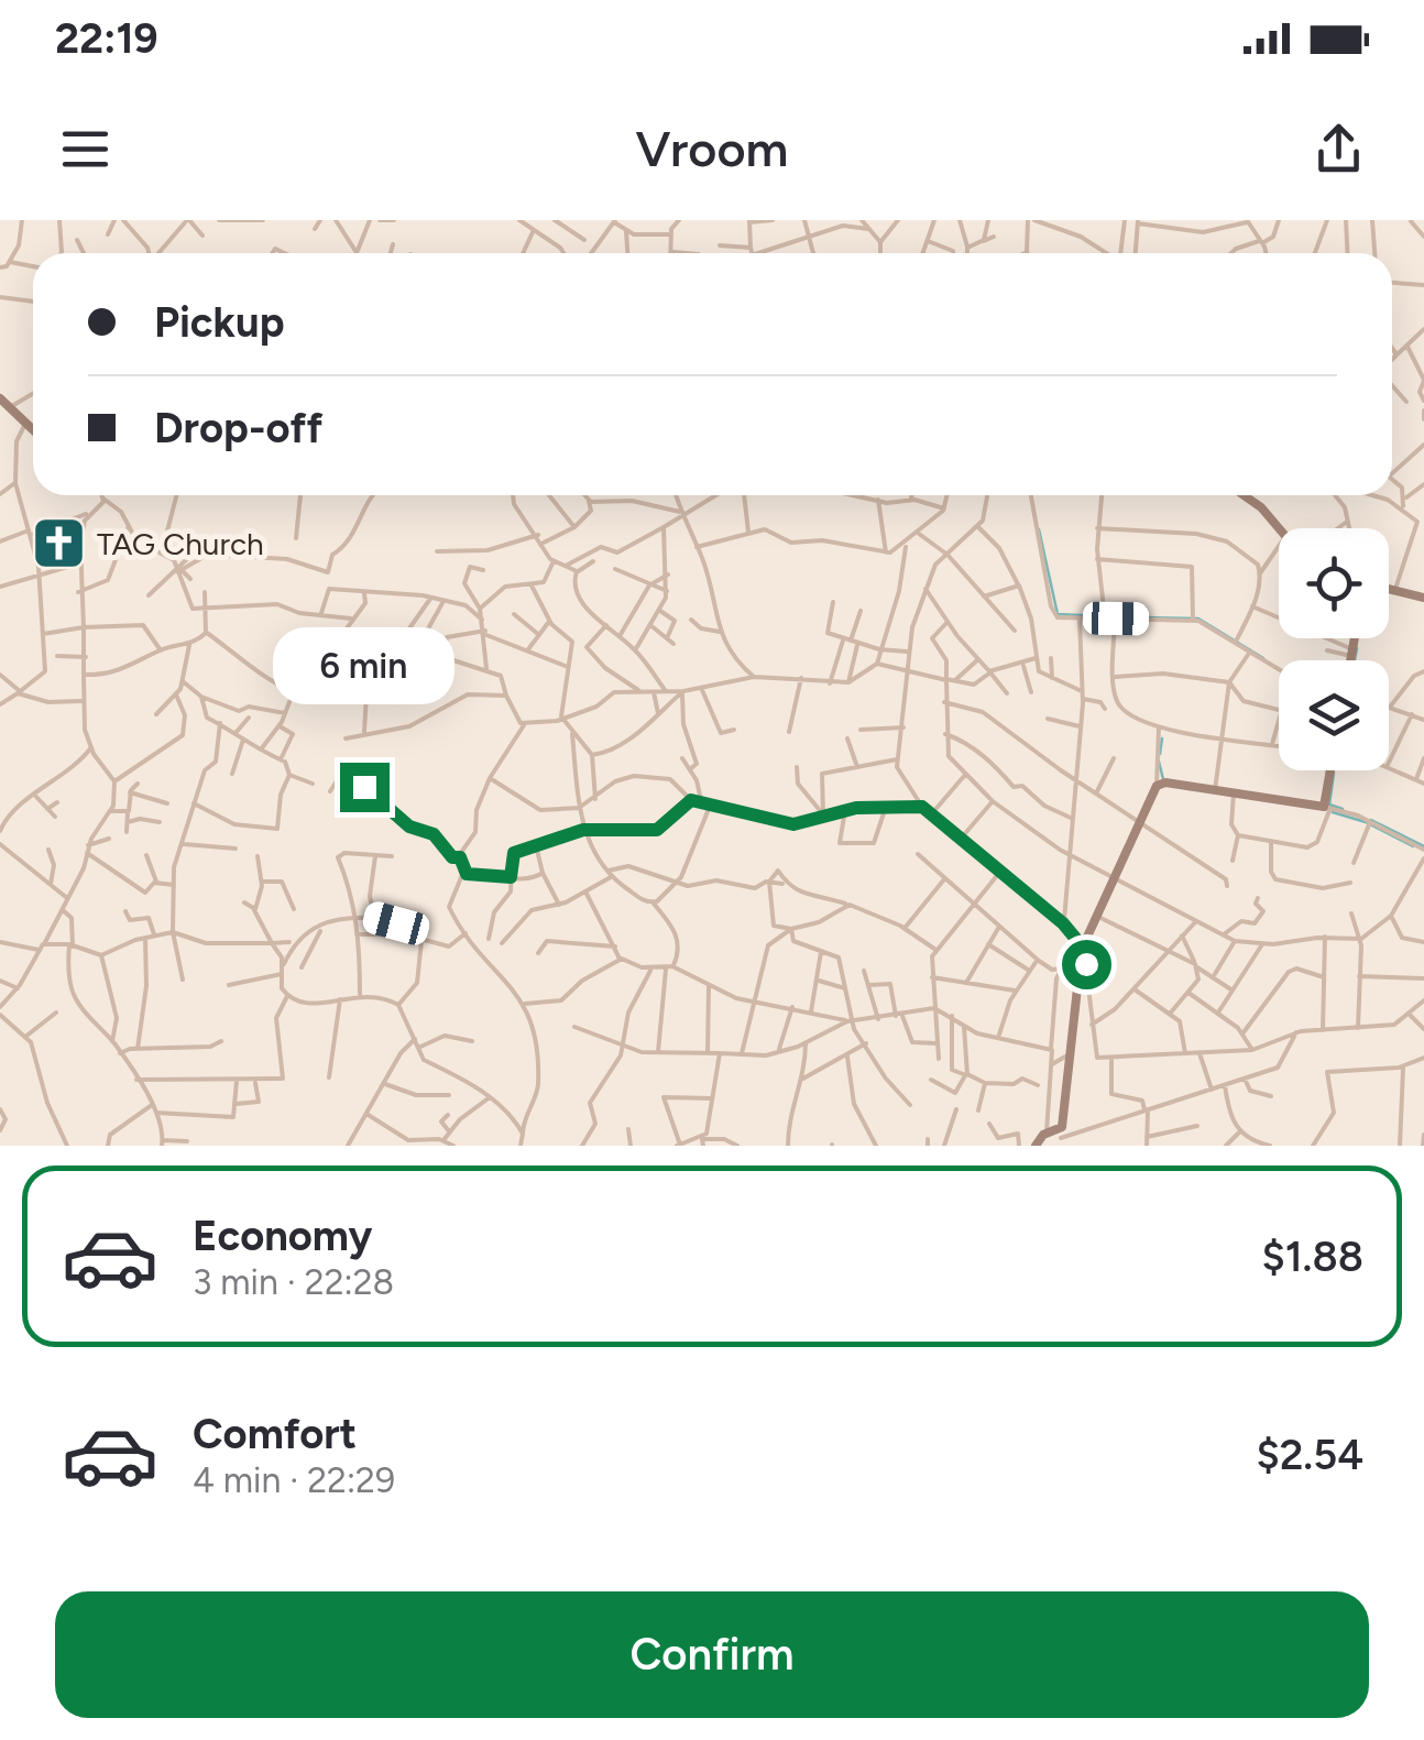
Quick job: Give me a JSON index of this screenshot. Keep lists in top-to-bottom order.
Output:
{
  "places": {
    "church": ["TAG Church"]
  },
  "page": {
    "status": "22:19",
    "header": "Vroom",
    "banner": ["Pickup", "Drop-off"],
    "bubble": "6 min",
    "list": [
      {
        "name": "Economy",
        "note": "3 min · 22:28",
        "value": "$1.88"
      },
      {
        "name": "Comfort",
        "note": "4 min · 22:29",
        "value": "$2.54"
      }
    ],
    "buttons": "Confirm"
  }
}
